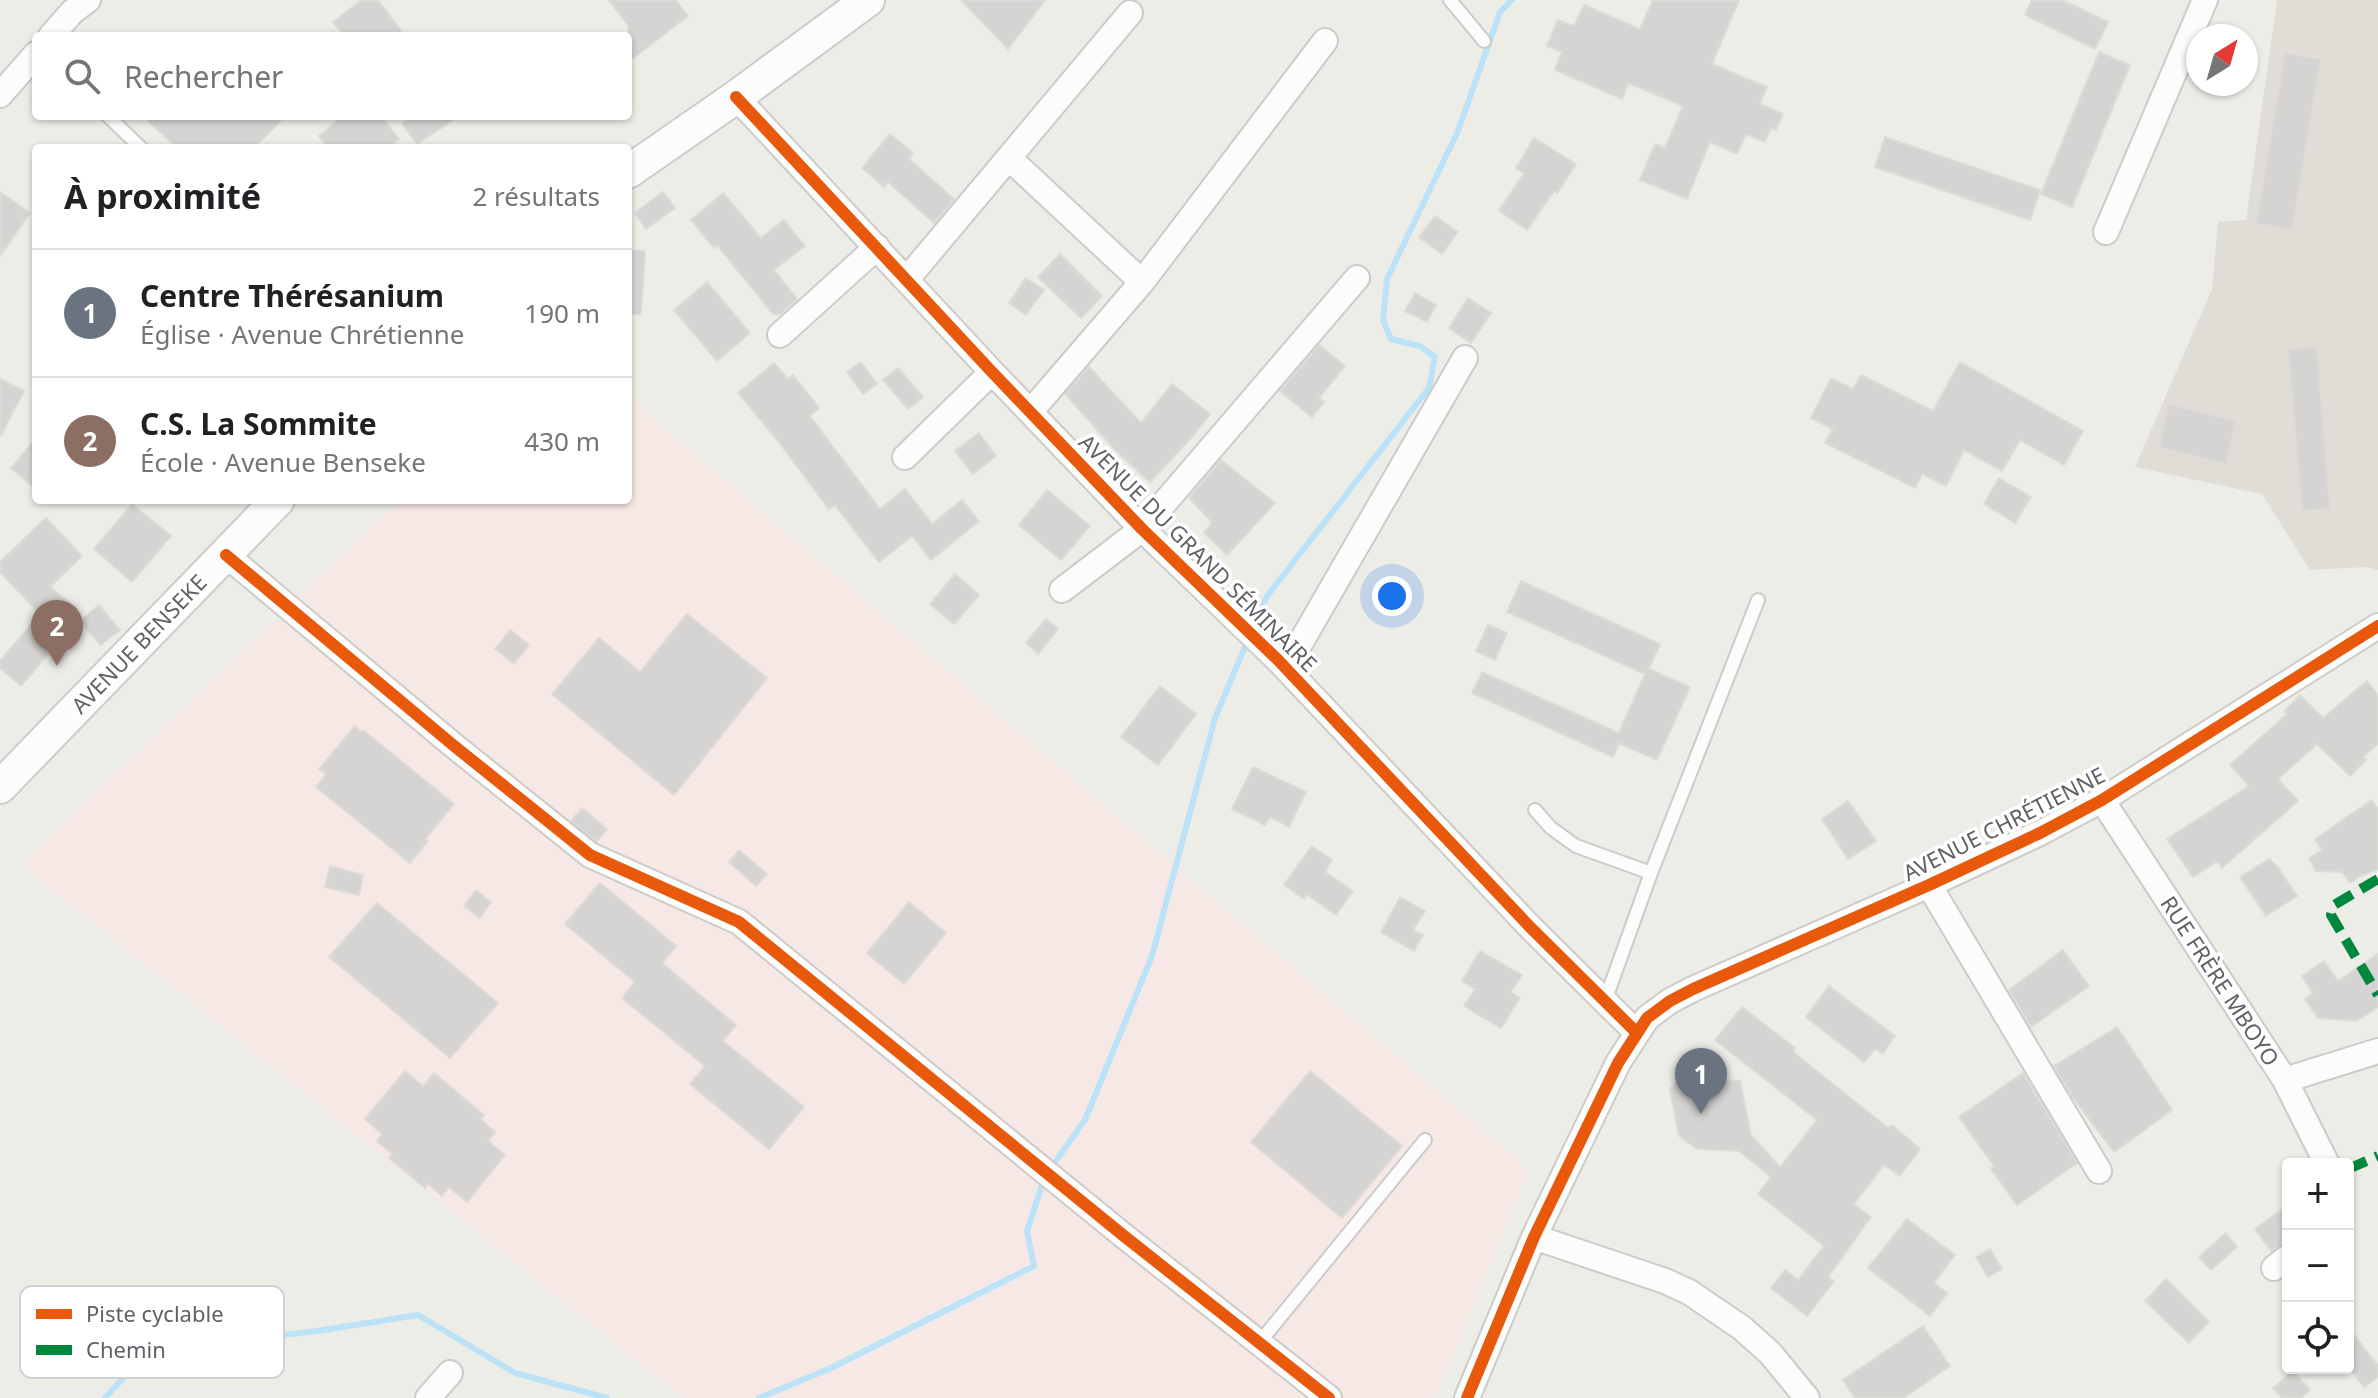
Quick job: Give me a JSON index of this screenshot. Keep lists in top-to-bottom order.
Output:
{
  "streets": {
    "street": [
      "AVENUE DU GRAND SÉMINAIRE",
      "AVENUE BENSEKE",
      "AVENUE CHRÉTIENNE",
      "RUE FRÈRE MBOYO"
    ]
  },
  "crossings": [
    ["AVENUE DU GRAND SÉMINAIRE", "AVENUE CHRÉTIENNE"],
    ["AVENUE CHRÉTIENNE", "RUE FRÈRE MBOYO"]
  ],
  "legend": ["Piste cyclable", "Chemin"],
  "north": "top right",
  "page": {
    "search": "Rechercher",
    "heading": ["À proximité", "2 résultats"],
    "list": [
      {
        "mark": "1",
        "name": "Centre Thérésanium",
        "note": "Église · Avenue Chrétienne",
        "value": "190 m"
      },
      {
        "mark": "2",
        "name": "C.S. La Sommite",
        "note": "École · Avenue Benseke",
        "value": "430 m"
      }
    ],
    "pins": ["2", "1"],
    "map_buttons": ["+", "−"]
  }
}
